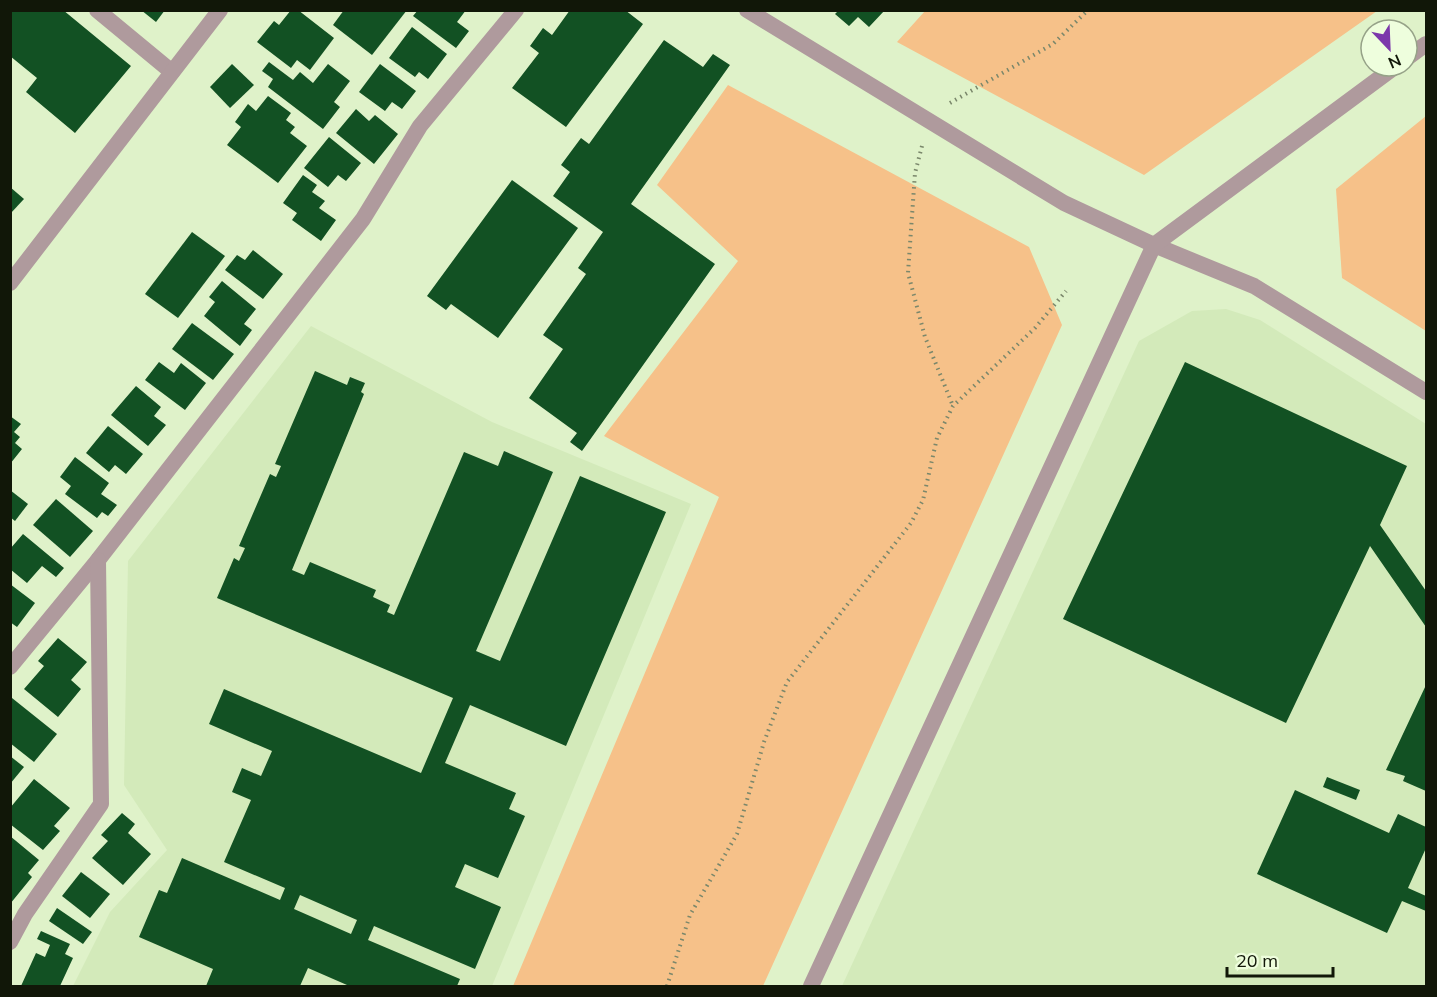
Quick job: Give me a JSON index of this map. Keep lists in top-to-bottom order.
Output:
{
  "scale_bar": "20 m",
  "north": "bottom right"
}
